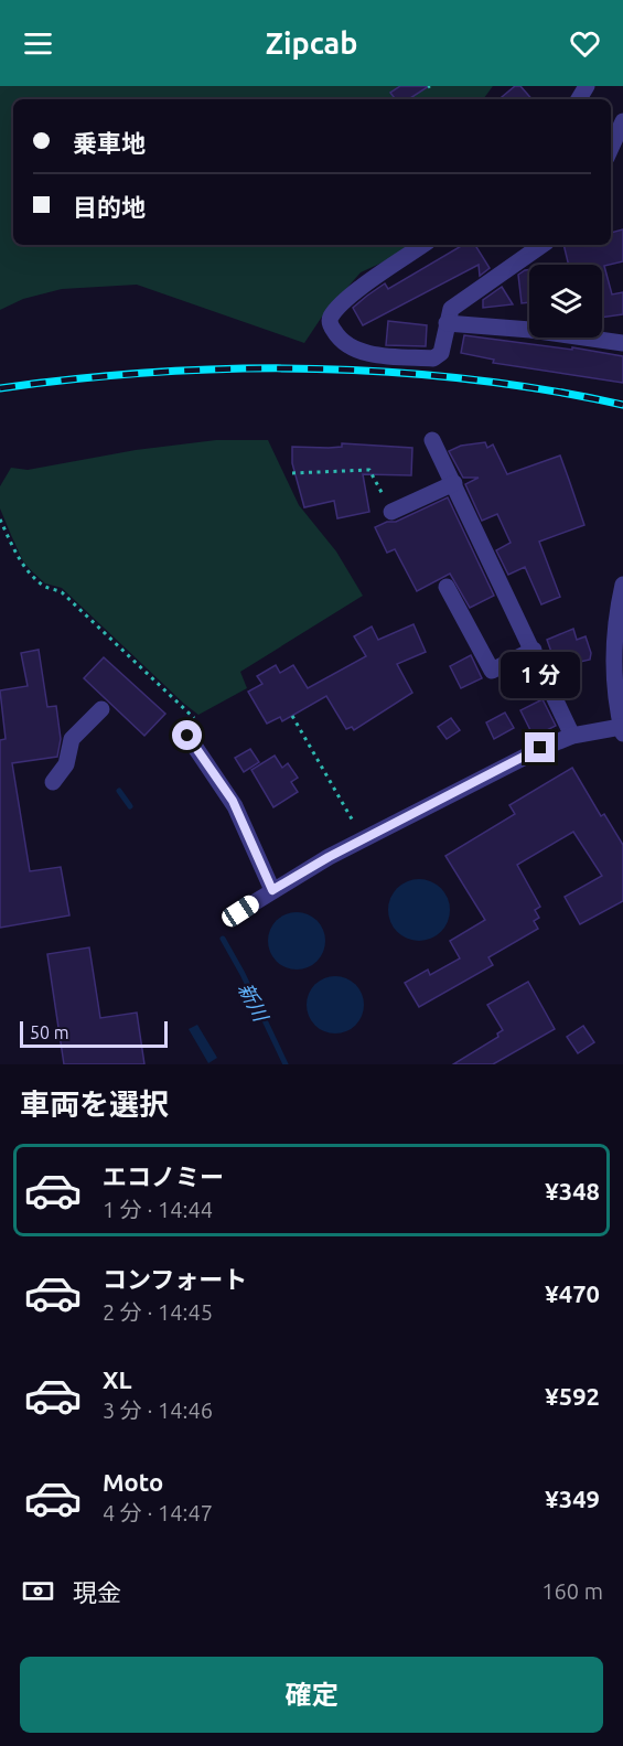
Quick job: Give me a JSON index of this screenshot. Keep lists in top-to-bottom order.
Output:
{
  "water": ["新川"],
  "scale_bar": "50 m",
  "page": {
    "header": "Zipcab",
    "banner": ["乗車地", "目的地"],
    "bubble": "1 分",
    "scale": "50 m",
    "heading": "車両を選択",
    "list": [
      {
        "name": "エコノミー",
        "note": "1 分 · 14:44",
        "value": "¥348"
      },
      {
        "name": "コンフォート",
        "note": "2 分 · 14:45",
        "value": "¥470"
      },
      {
        "name": "XL",
        "note": "3 分 · 14:46",
        "value": "¥592"
      },
      {
        "name": "Moto",
        "note": "4 分 · 14:47",
        "value": "¥349"
      }
    ],
    "pay": ["現金", "160 m"],
    "buttons": "確定"
  }
}
